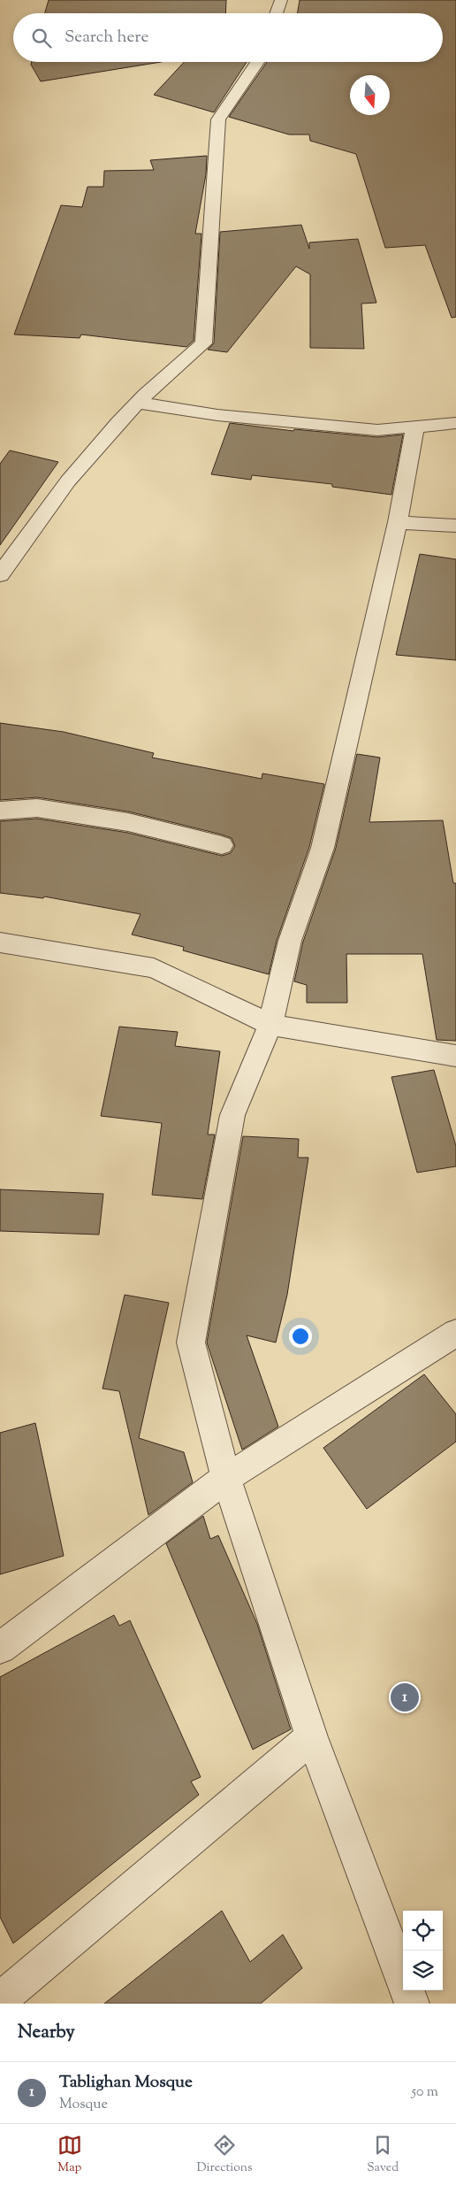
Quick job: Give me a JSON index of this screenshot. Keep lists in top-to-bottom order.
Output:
{
  "north": "bottom",
  "page": {
    "search": "Search here",
    "pins": "1",
    "heading": "Nearby",
    "list": [
      {
        "mark": "1",
        "name": "Tablighan Mosque",
        "note": "Mosque",
        "value": "50 m"
      }
    ],
    "nav": ["Map", "Directions", "Saved"]
  }
}
